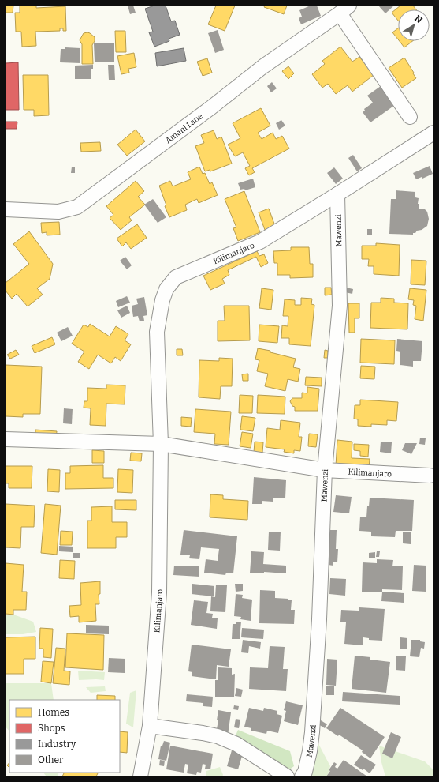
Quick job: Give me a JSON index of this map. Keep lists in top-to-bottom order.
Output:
{
  "streets": {
    "street": ["Amani Lane", "Mawenzi", "Kilimanjaro"]
  },
  "crossings": [
    ["Mawenzi", "Kilimanjaro"]
  ],
  "legend": [
    "Homes",
    "Shops",
    "Industry",
    "Other"
  ],
  "north": "top right"
}
